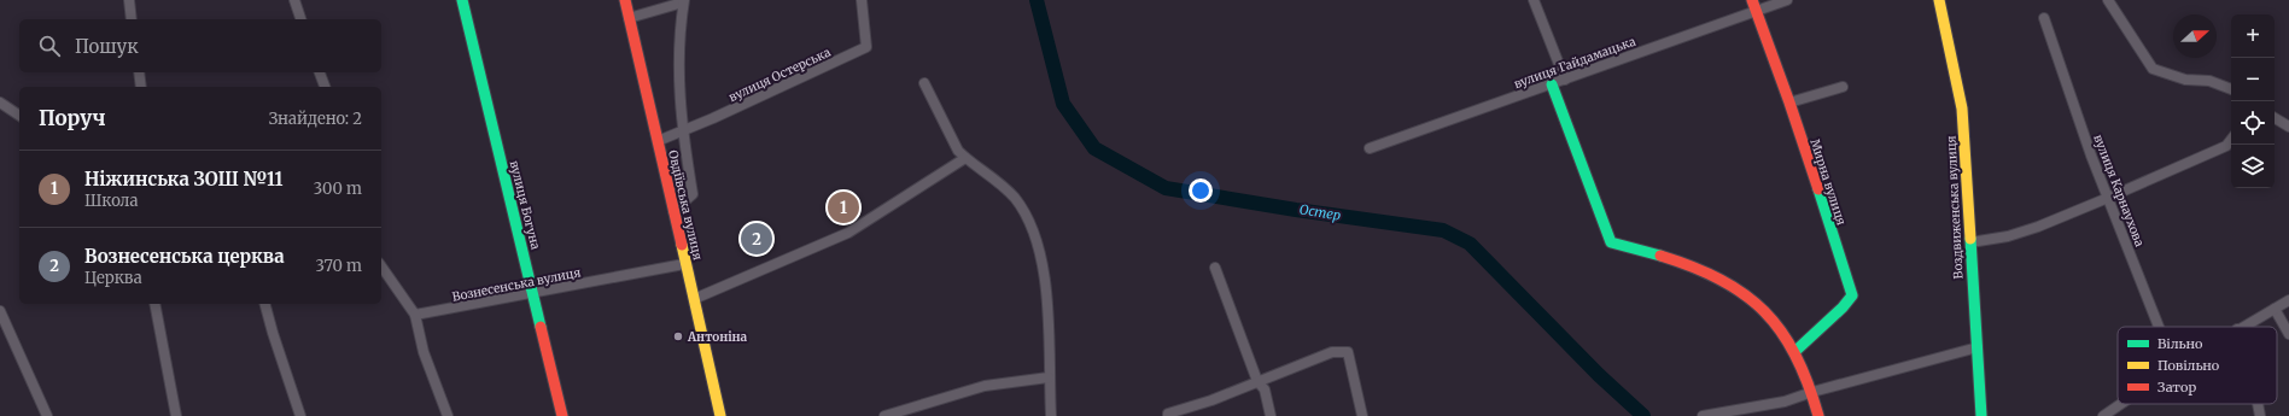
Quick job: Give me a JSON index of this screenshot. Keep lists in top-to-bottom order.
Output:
{
  "streets": {
    "street": [
      "вулиця Гайдамацька",
      "вулиця Остерська",
      "Мирна вулиця",
      "вулиця Карнаухова",
      "вулиця Богуна",
      "Овдіївська вулиця",
      "Воздвиженська вулиця",
      "Вознесенська вулиця"
    ]
  },
  "crossings": [
    ["вулиця Гайдамацька", "Мирна вулиця"],
    ["вулиця Остерська", "Овдіївська вулиця"],
    ["вулиця Богуна", "Вознесенська вулиця"],
    ["Овдіївська вулиця", "Вознесенська вулиця"]
  ],
  "water": ["Остер"],
  "places": ["Антоніна"],
  "legend": ["Вільно", "Повільно", "Затор"],
  "north": "right",
  "page": {
    "map_buttons": ["+", "−"],
    "search": "Пошук",
    "heading": ["Поруч", "Знайдено: 2"],
    "list": [
      {
        "mark": "1",
        "name": "Ніжинська ЗОШ №11",
        "note": "Школа",
        "value": "300 m"
      },
      {
        "mark": "2",
        "name": "Вознесенська церква",
        "note": "Церква",
        "value": "370 m"
      }
    ],
    "pins": ["1", "2"]
  }
}
